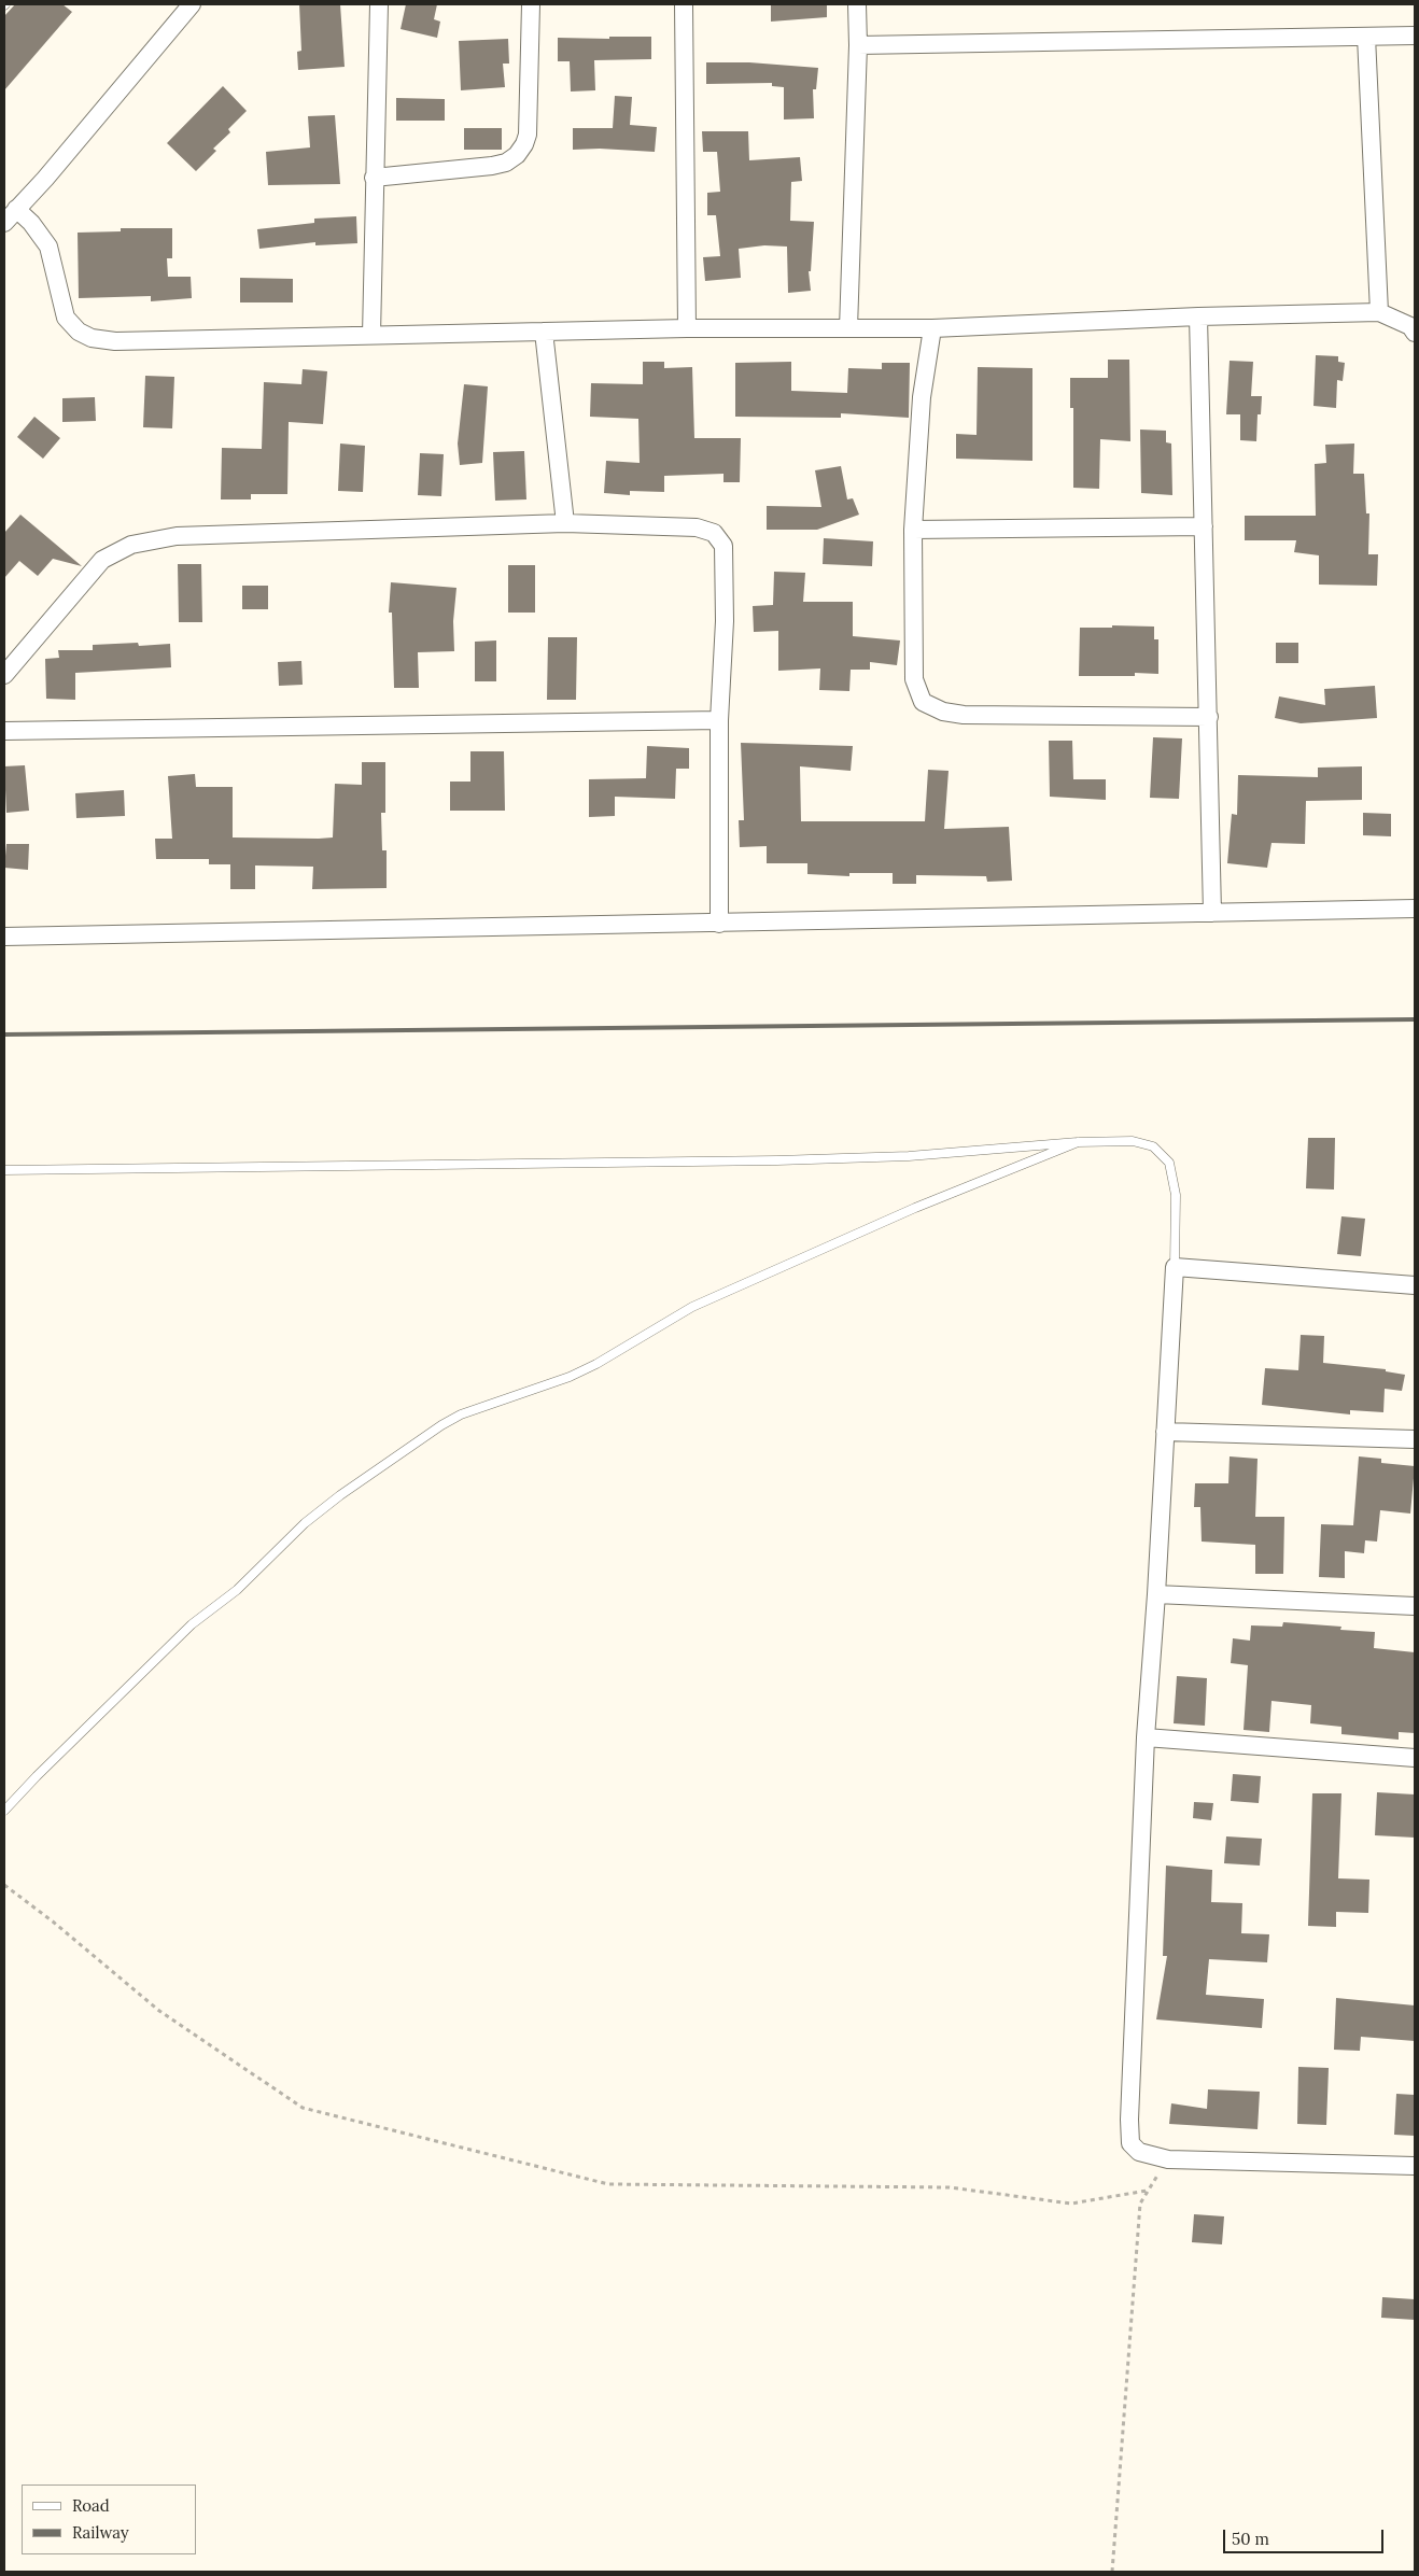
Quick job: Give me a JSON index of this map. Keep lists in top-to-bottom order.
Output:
{
  "legend": ["Road", "Railway"],
  "scale_bar": "50 m"
}
